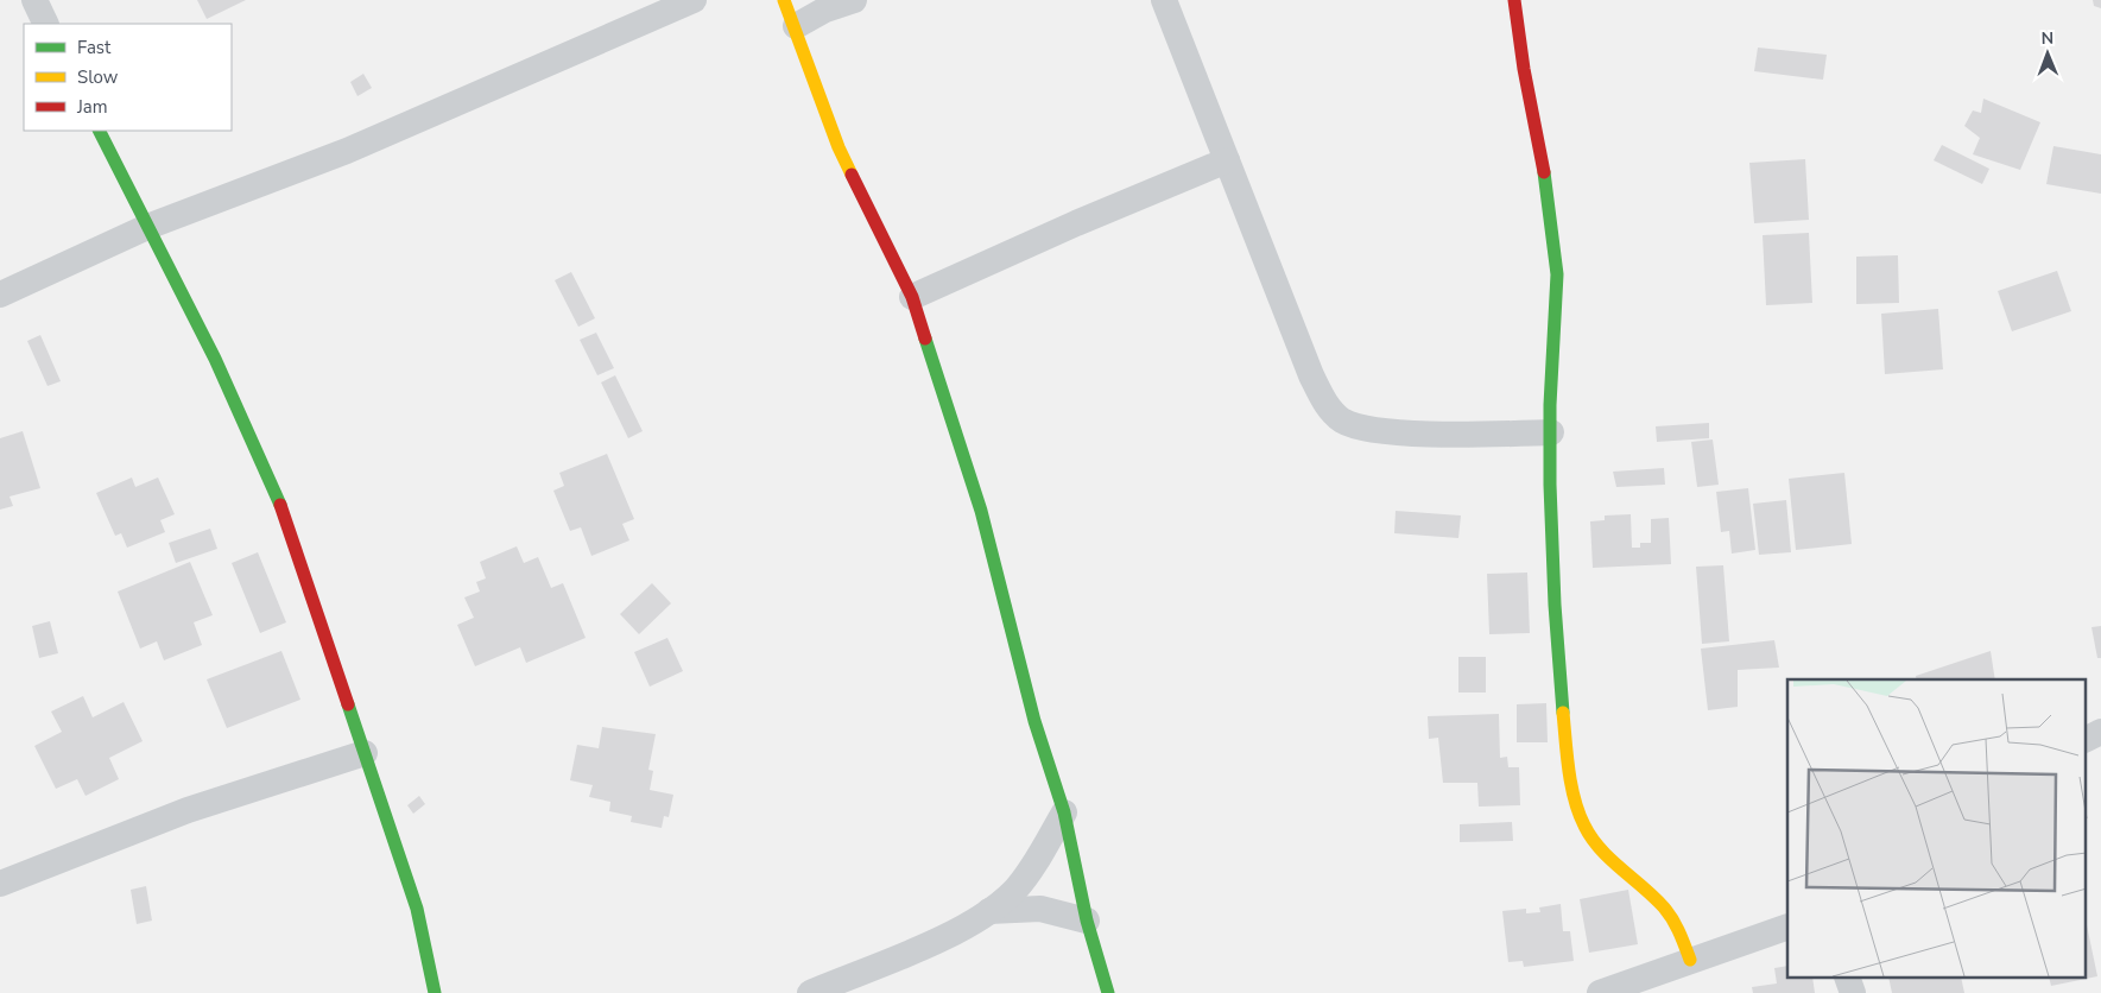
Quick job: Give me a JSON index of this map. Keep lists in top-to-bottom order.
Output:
{
  "legend": ["Fast", "Slow", "Jam"],
  "north": "top"
}
